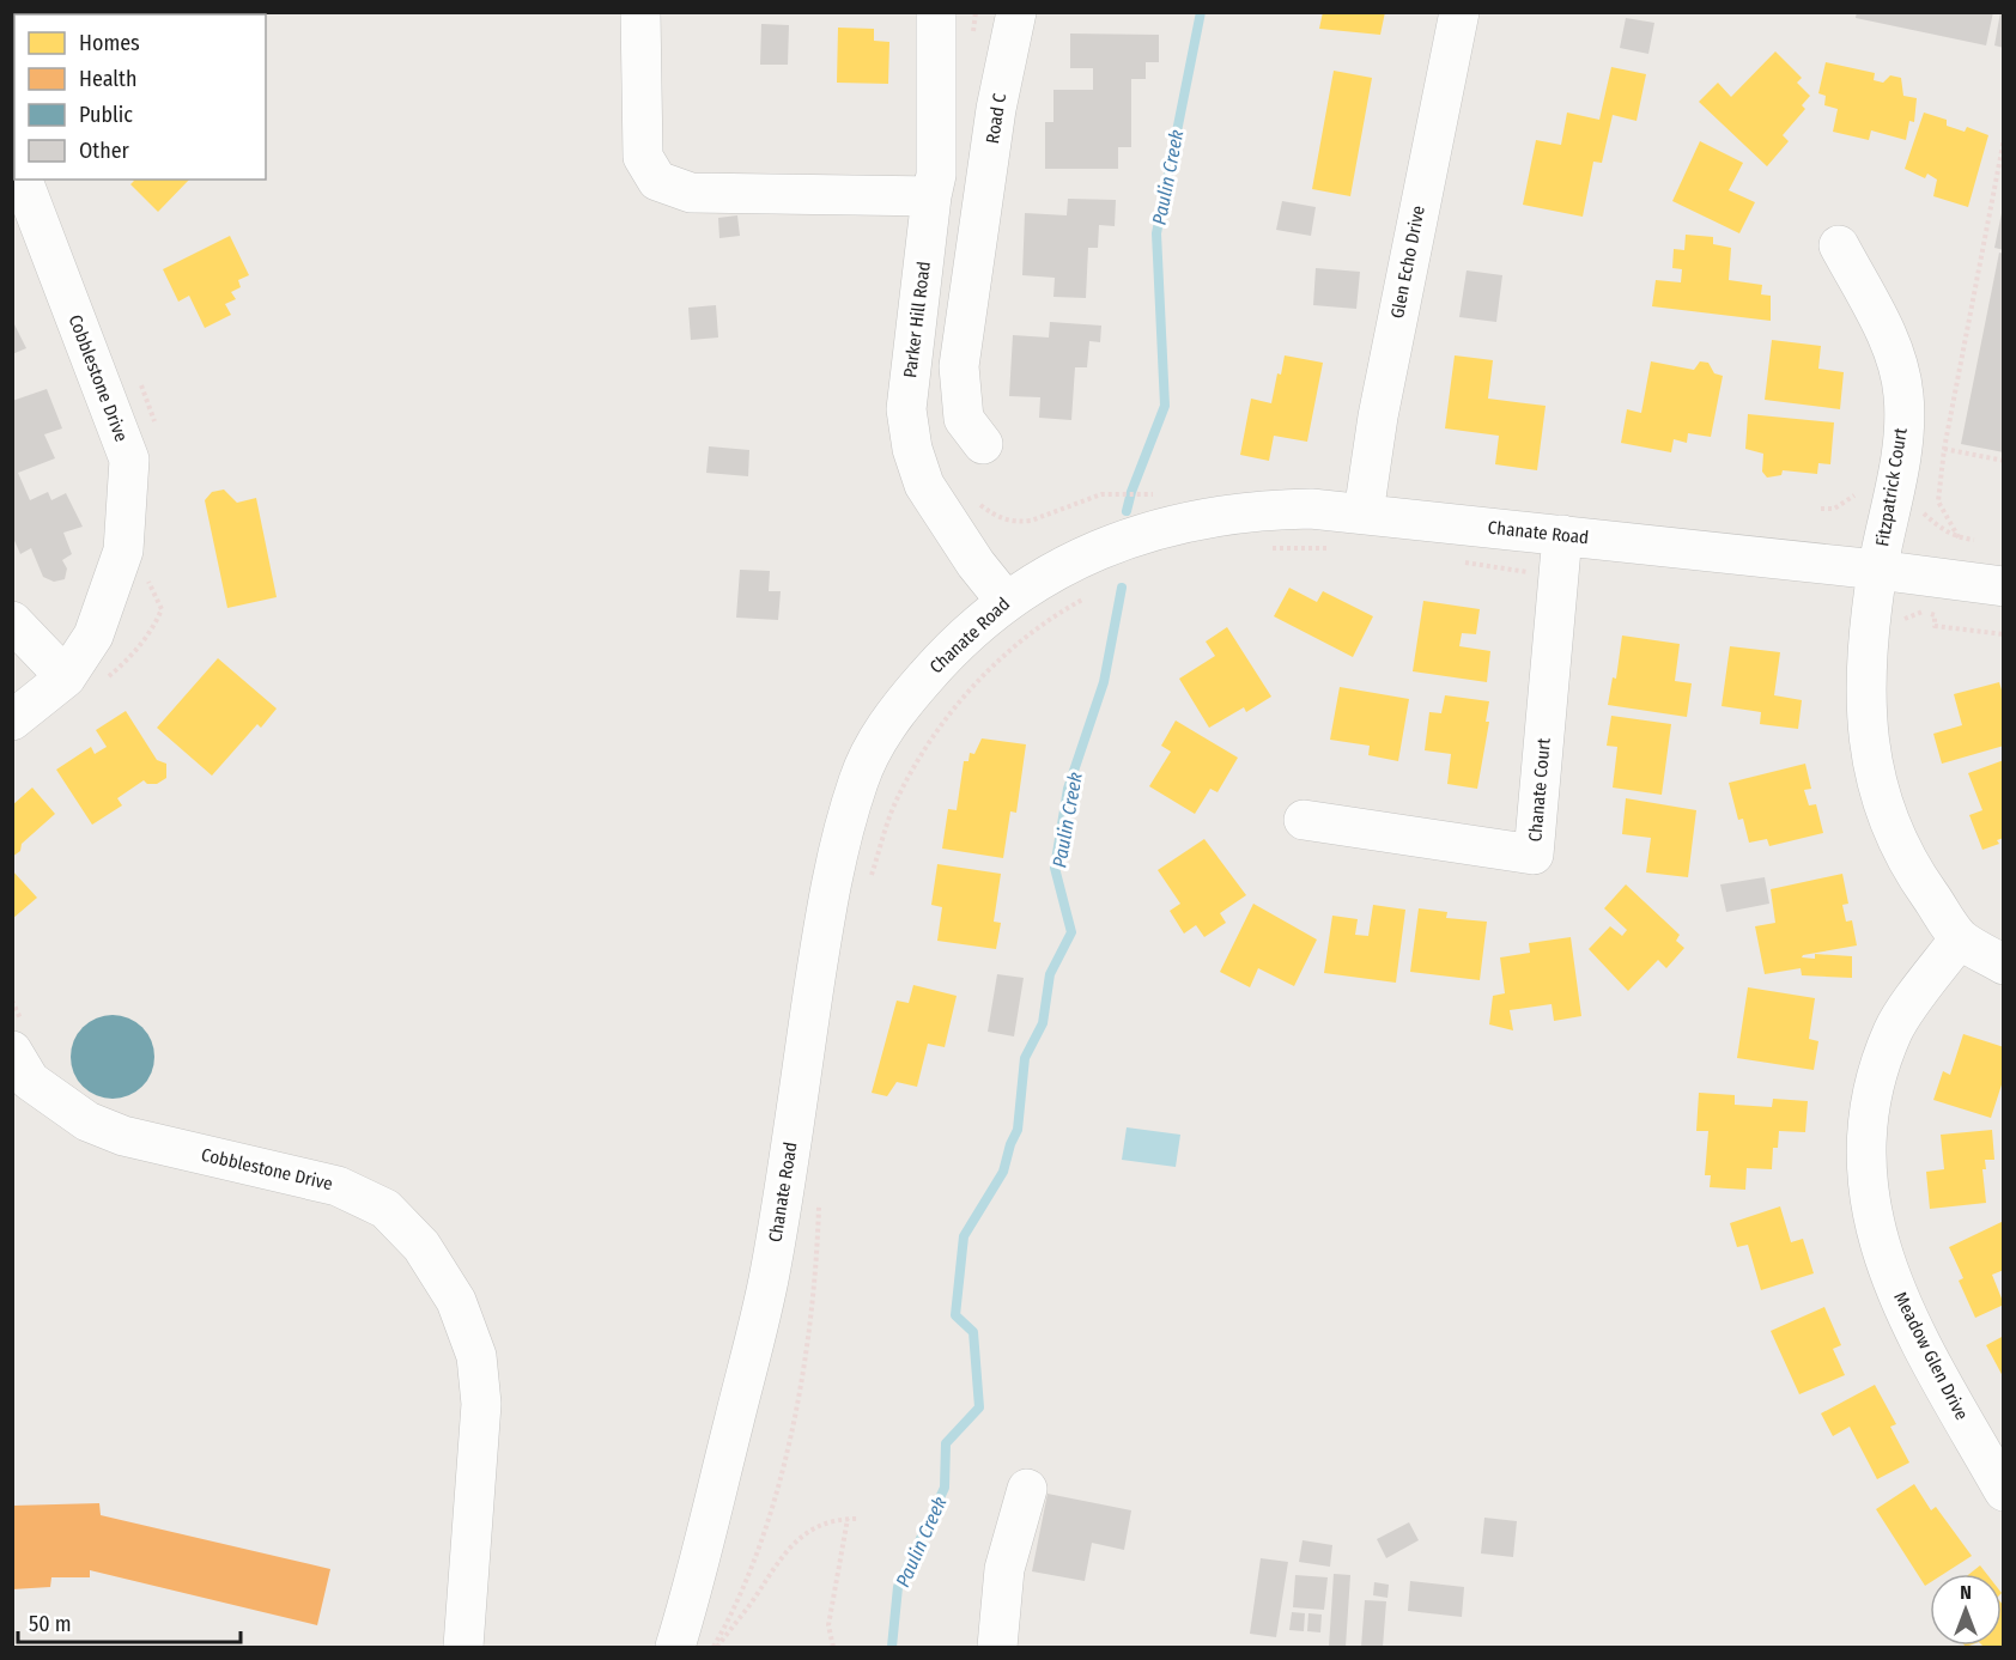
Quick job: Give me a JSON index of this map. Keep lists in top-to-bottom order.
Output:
{
  "streets": {
    "street": [
      "Road C",
      "Glen Echo Drive",
      "Parker Hill Road",
      "Cobblestone Drive",
      "Fitzpatrick Court",
      "Chanate Road",
      "Chanate Court",
      "Meadow Glen Drive"
    ]
  },
  "crossings": [
    ["Glen Echo Drive", "Chanate Road"],
    ["Parker Hill Road", "Chanate Road"],
    ["Fitzpatrick Court", "Chanate Road"],
    ["Fitzpatrick Court", "Meadow Glen Drive"],
    ["Chanate Road", "Chanate Court"]
  ],
  "water": ["Paulin Creek"],
  "legend": [
    "Homes",
    "Health",
    "Public",
    "Other"
  ],
  "scale_bar": "50 m",
  "north": "top"
}
